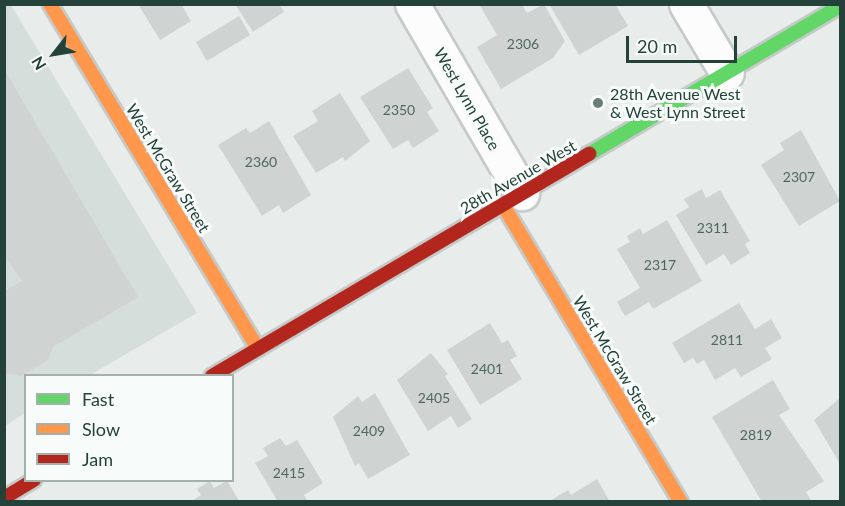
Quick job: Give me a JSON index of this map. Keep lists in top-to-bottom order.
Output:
{
  "streets": {
    "street": ["West Lynn Place", "West McGraw Street", "28th Avenue West"]
  },
  "crossings": [
    ["West Lynn Place", "West McGraw Street"],
    ["West Lynn Place", "28th Avenue West"],
    ["West McGraw Street", "28th Avenue West"]
  ],
  "places": ["28th Avenue West & West Lynn Street"],
  "house_numbers": [
    "2306",
    "2350",
    "2360",
    "2307",
    "2311",
    "2317",
    "2811",
    "2401",
    "2405",
    "2409",
    "2819",
    "2415"
  ],
  "legend": ["Fast", "Slow", "Jam"],
  "scale_bar": "20 m",
  "north": "bottom left"
}
